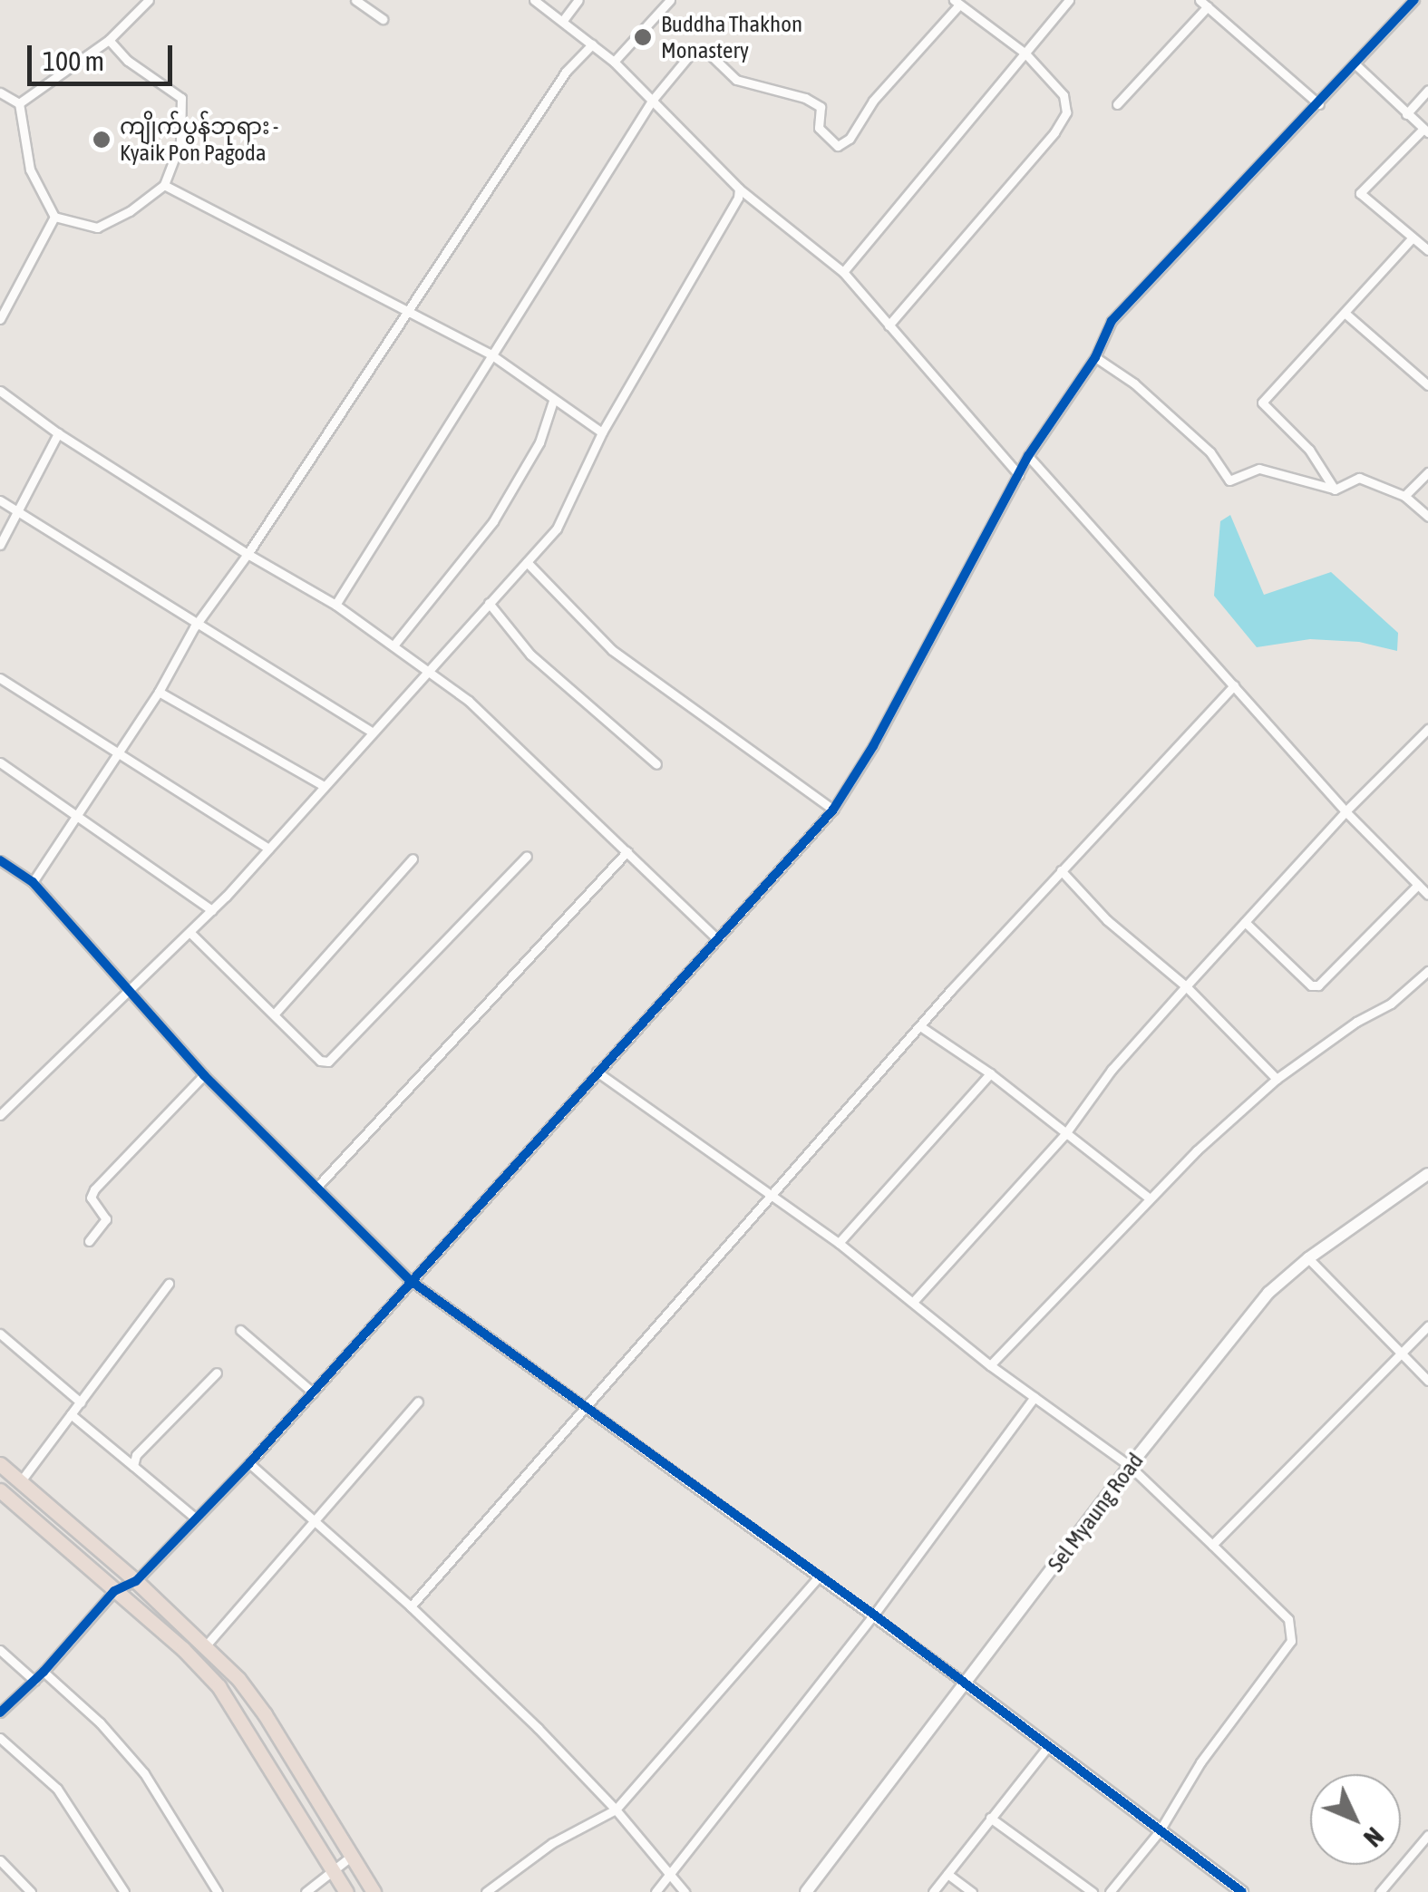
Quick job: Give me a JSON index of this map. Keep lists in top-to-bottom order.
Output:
{
  "streets": {
    "main road": ["Sel Myaung Road"]
  },
  "places": ["Buddha Thakhon Monastery", "ကျိုက်ပွန်ဘုရား - Kyaik Pon Pagoda"],
  "scale_bar": "100 m",
  "north": "bottom right"
}
